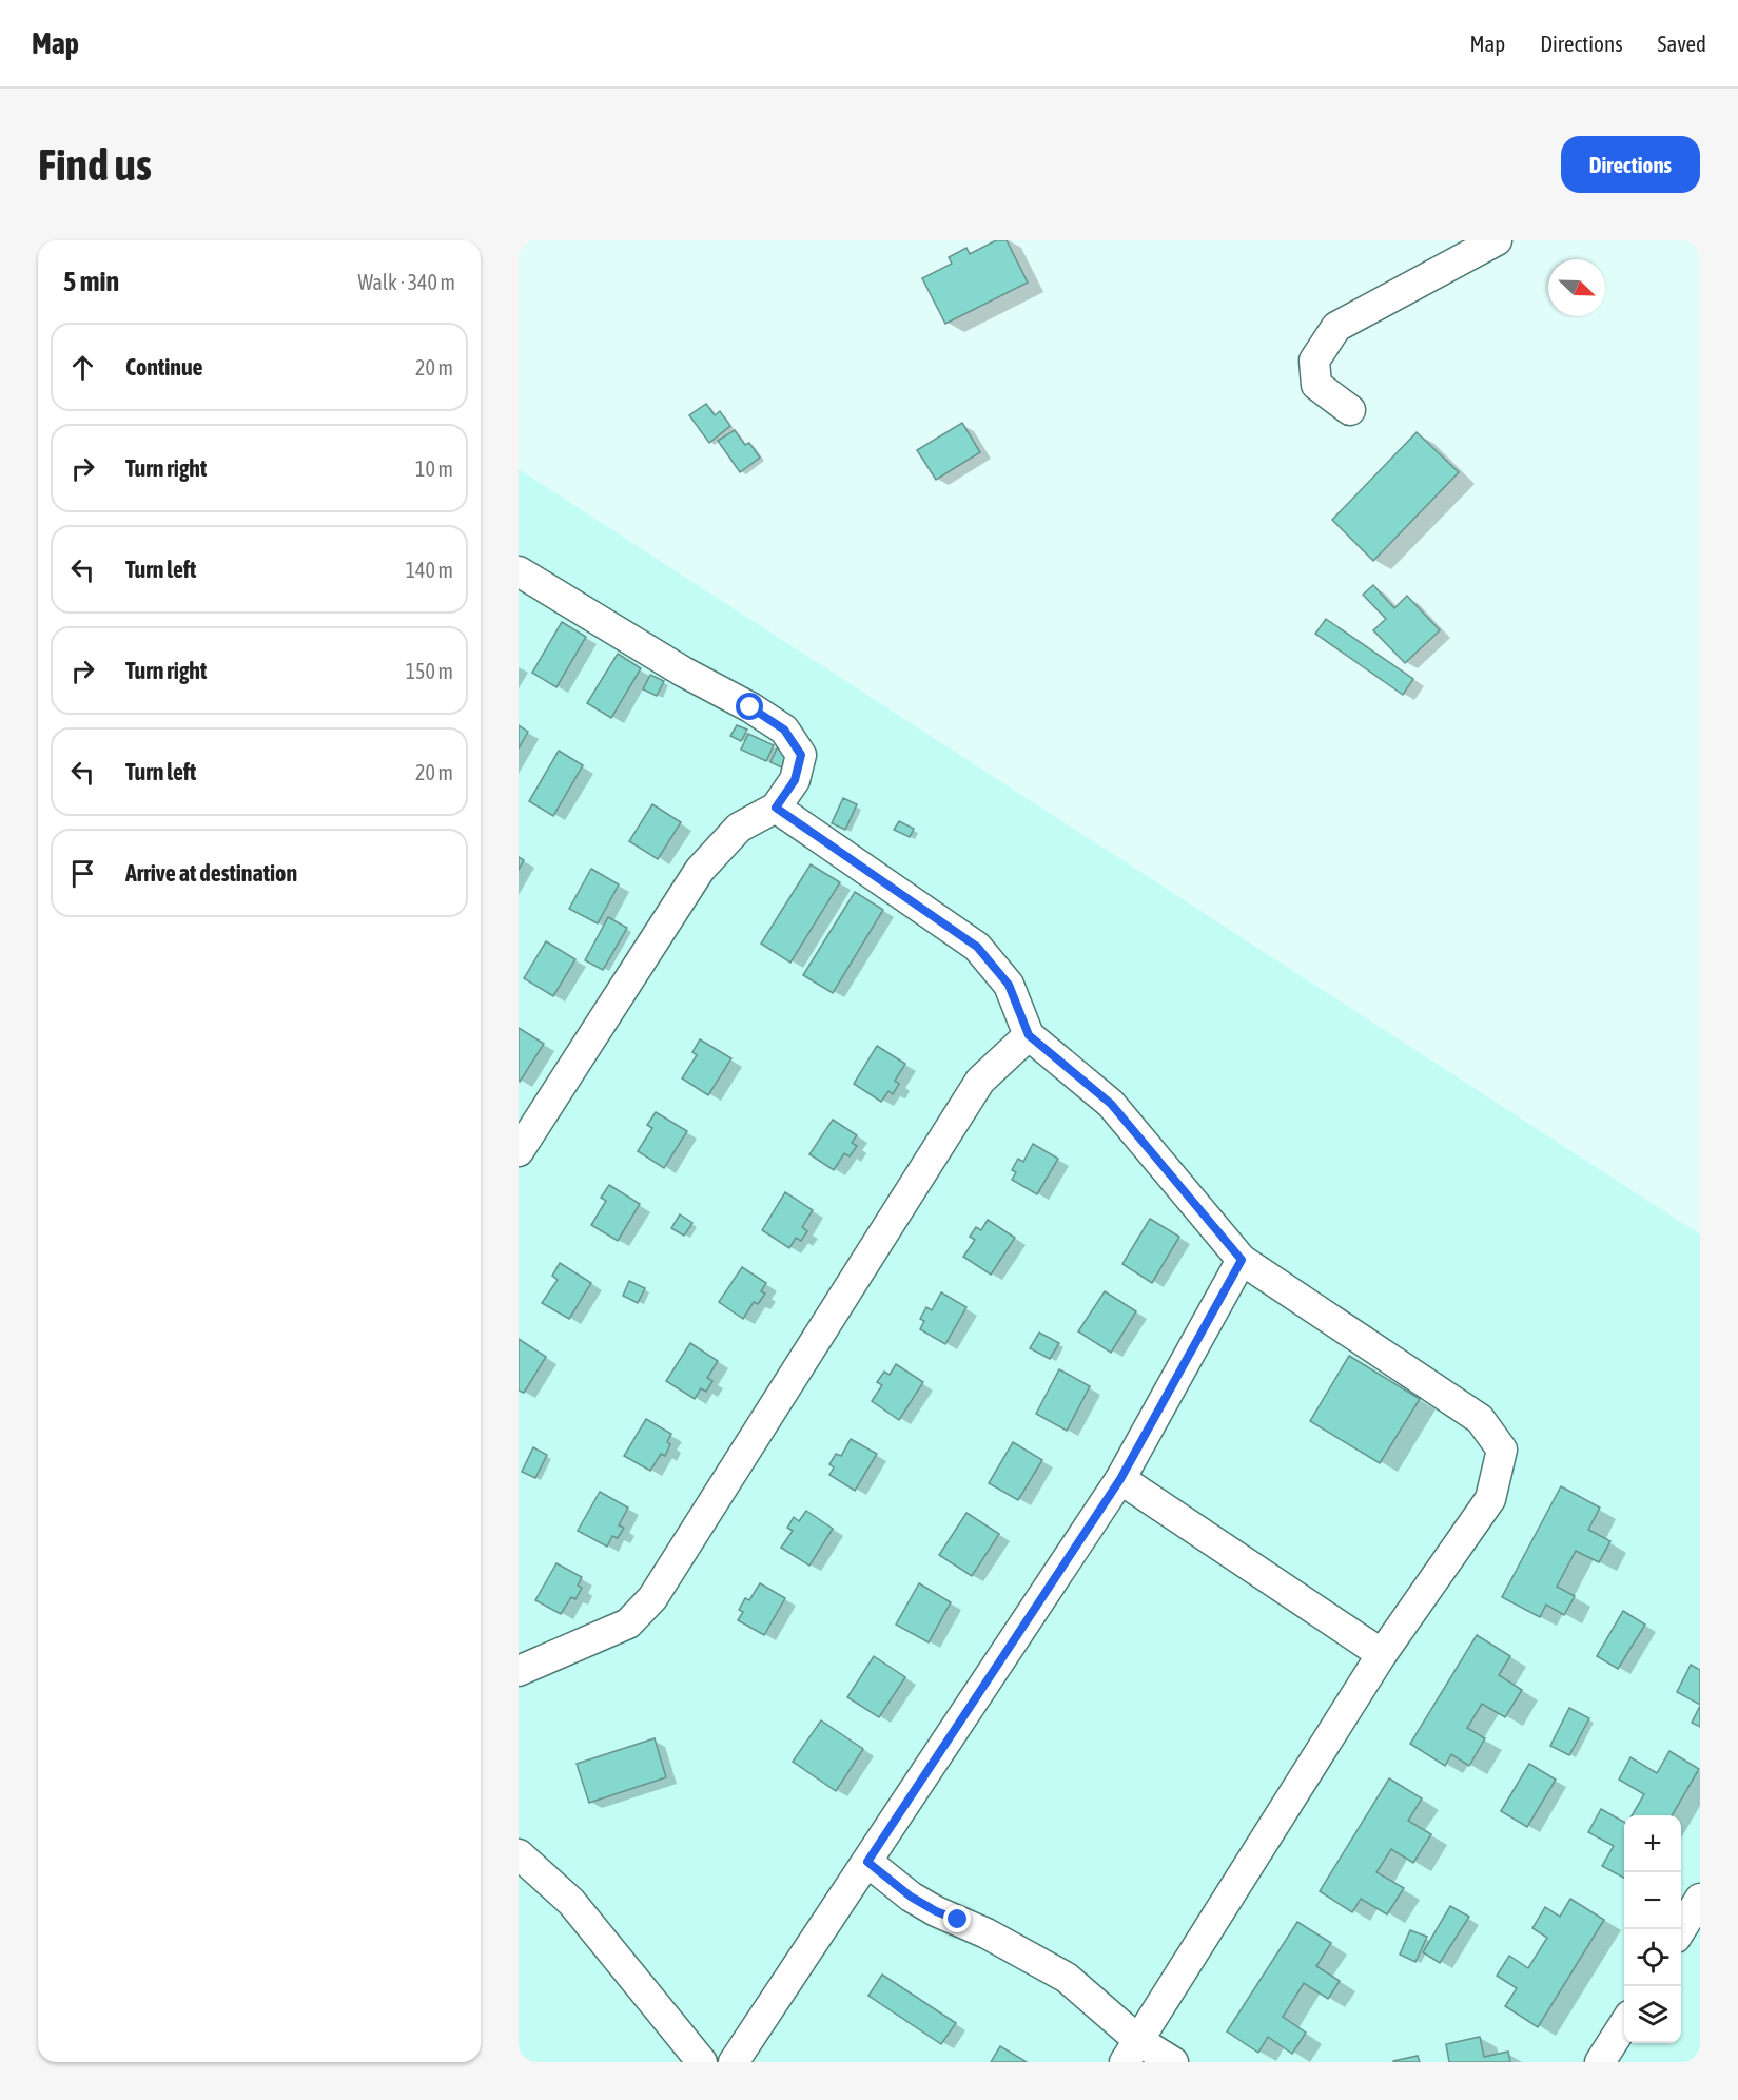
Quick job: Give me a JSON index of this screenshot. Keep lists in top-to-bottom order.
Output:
{
  "north": "bottom right",
  "page": {
    "header": "Map",
    "nav": ["Map", "Directions", "Saved"],
    "buttons": "Directions",
    "title": "Find us",
    "heading": ["5 min", "Walk · 340 m"],
    "list": [
      ["Continue", "20 m"],
      ["Turn right", "10 m"],
      ["Turn left", "140 m"],
      ["Turn right", "150 m"],
      ["Turn left", "20 m"],
      "Arrive at destination"
    ],
    "map_buttons": ["+", "−"]
  }
}
